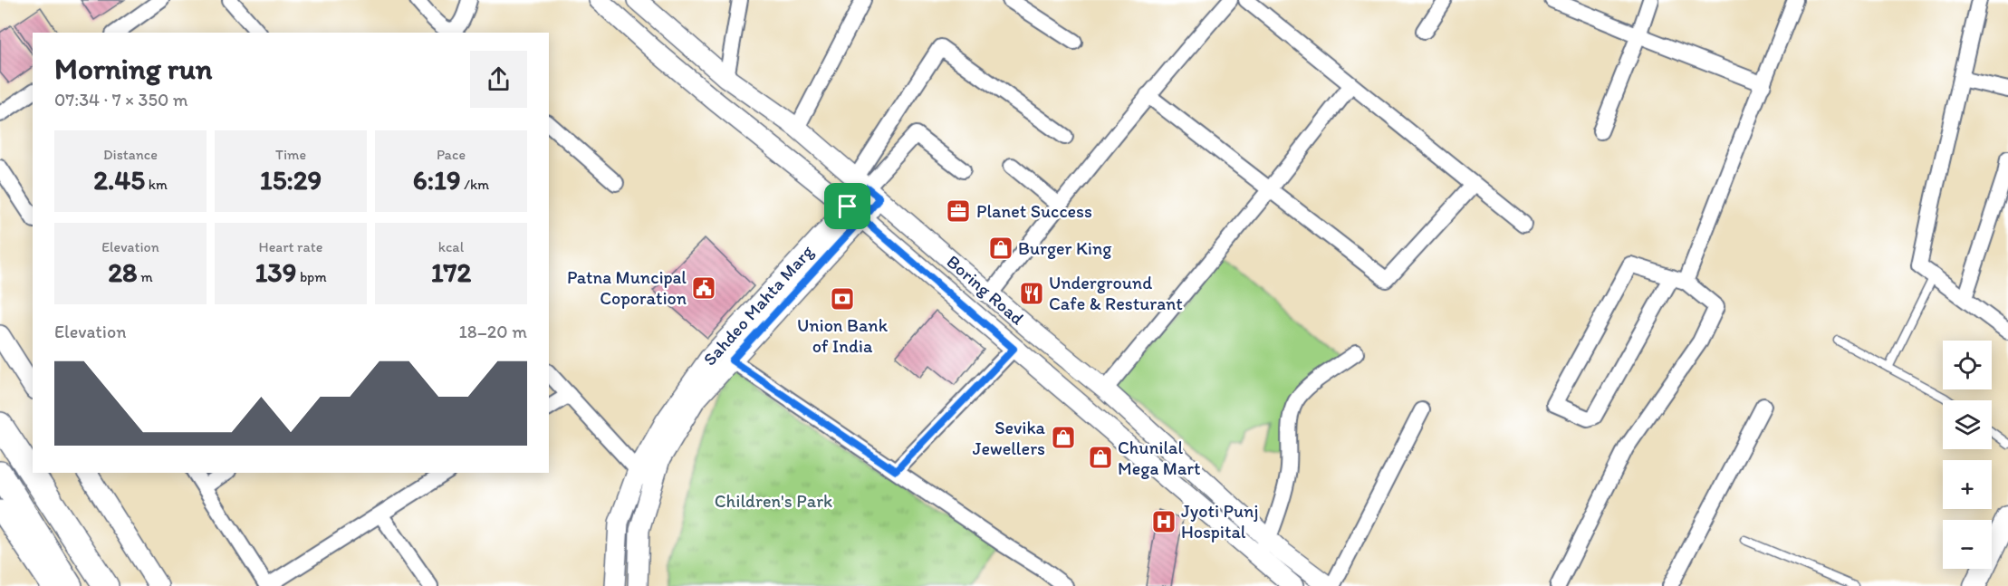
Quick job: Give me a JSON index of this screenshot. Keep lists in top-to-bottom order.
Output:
{
  "streets": {
    "street": ["Boring Road", "Sahdeo Mahta Marg"]
  },
  "crossings": [
    ["Boring Road", "Sahdeo Mahta Marg"]
  ],
  "parks": ["Children's Park"],
  "places": {
    "office": ["Planet Success"],
    "shop": ["Burger King", "Sevika Jewellers", "Chunilal Mega Mart"],
    "public building": ["Patna Muncipal Coporation"],
    "restaurant": ["Underground Cafe & Resturant"],
    "bank": ["Union Bank of India"],
    "hospital": ["Jyoti Punj Hospital"]
  },
  "page": {
    "heading": ["Morning run", "07:34 · 7 × 350 m"],
    "stats": [
      ["Distance", "2.45 km"],
      ["Time", "15:29"],
      ["Pace", "6:19 /km"],
      ["Elevation", "28 m"],
      ["Heart rate", "139 bpm"],
      ["kcal", "172"]
    ],
    "chart": ["Elevation", "18–20 m"],
    "map_buttons": ["+", "−"]
  }
}
